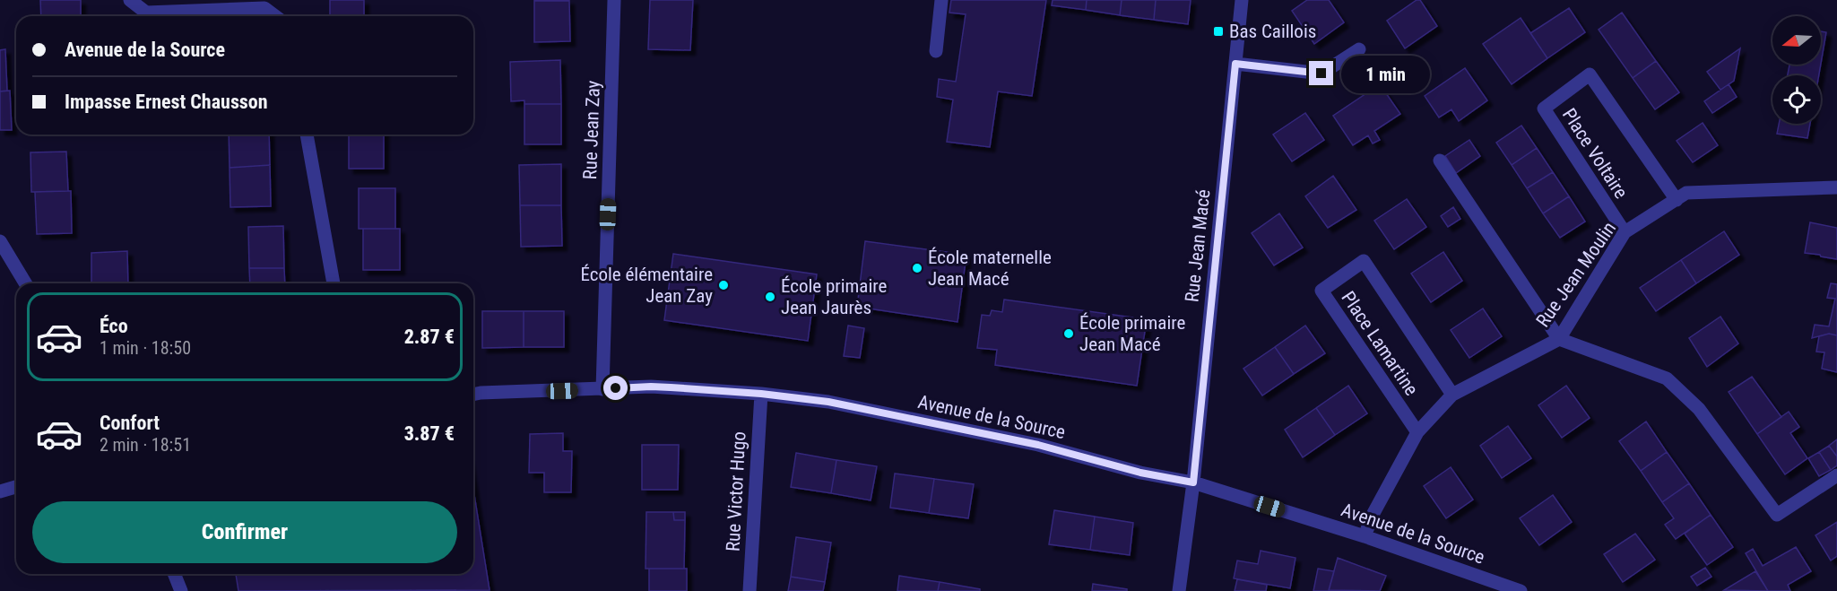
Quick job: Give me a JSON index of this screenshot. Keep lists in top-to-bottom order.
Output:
{
  "streets": {
    "street": [
      "Rue Jean Zay",
      "Place Voltaire",
      "Rue Jean Macé",
      "Rue Jean Moulin",
      "Place Lamartine",
      "Avenue de la Source",
      "Rue Victor Hugo"
    ]
  },
  "crossings": [
    ["Rue Jean Zay", "Avenue de la Source"],
    ["Place Voltaire", "Rue Jean Moulin"],
    ["Rue Jean Macé", "Avenue de la Source"],
    ["Rue Jean Moulin", "Place Lamartine"],
    ["Rue Jean Moulin", "Avenue de la Source"],
    ["Avenue de la Source", "Rue Victor Hugo"]
  ],
  "places": {
    "transit": ["Bas Caillois"],
    "other": [
      "École maternelle Jean Macé",
      "École élémentaire Jean Zay",
      "École primaire Jean Jaurès",
      "École primaire Jean Macé"
    ]
  },
  "north": "left",
  "page": {
    "banner": ["Avenue de la Source", "Impasse Ernest Chausson"],
    "bubble": "1 min",
    "list": [
      {
        "name": "Éco",
        "note": "1 min · 18:50",
        "value": "2.87 €"
      },
      {
        "name": "Confort",
        "note": "2 min · 18:51",
        "value": "3.87 €"
      }
    ],
    "buttons": "Confirmer"
  }
}
